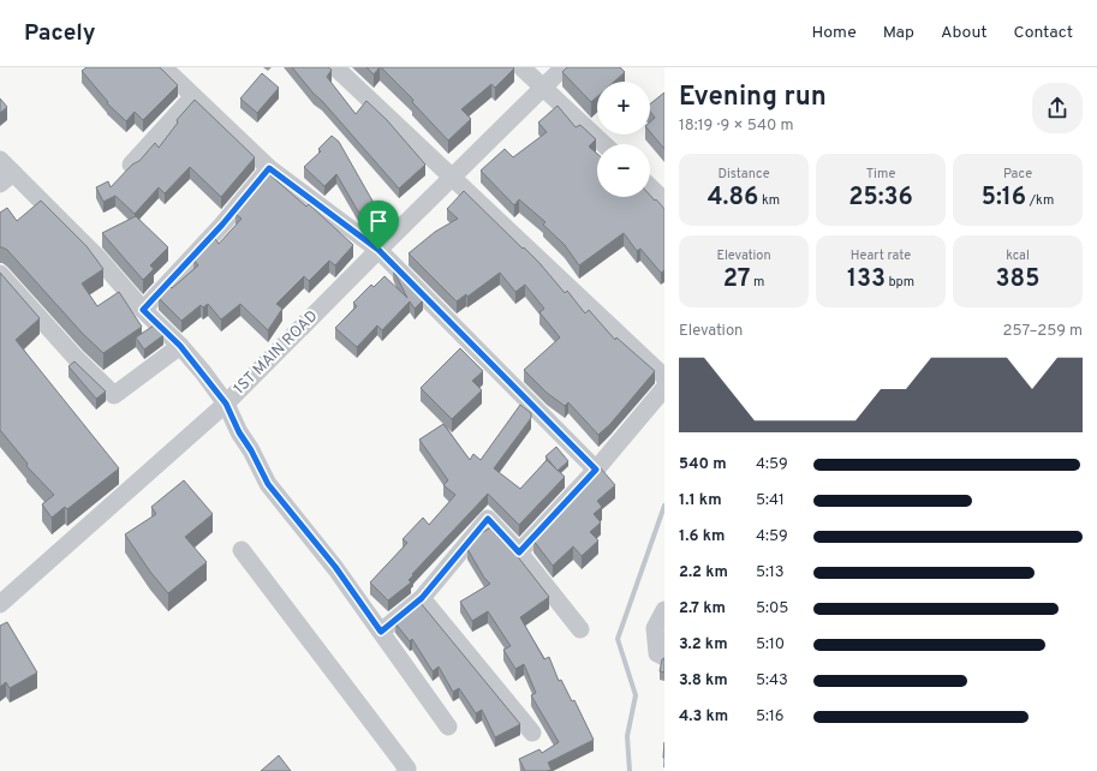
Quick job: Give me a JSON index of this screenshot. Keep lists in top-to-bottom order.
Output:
{
  "streets": {
    "street": ["1ST MAIN ROAD"]
  },
  "page": {
    "header": "Pacely",
    "nav": [
      "Home",
      "Map",
      "About",
      "Contact"
    ],
    "heading": ["Evening run", "18:19 · 9 × 540 m"],
    "map_buttons": ["+", "−"],
    "stats": [
      ["Distance", "4.86 km"],
      ["Time", "25:36"],
      ["Pace", "5:16 /km"],
      ["Elevation", "27 m"],
      ["Heart rate", "133 bpm"],
      ["kcal", "385"]
    ],
    "chart": ["Elevation", "257–259 m"],
    "list": [
      {
        "name": "540 m",
        "note": "4:59"
      },
      {
        "name": "1.1 km",
        "note": "5:41"
      },
      {
        "name": "1.6 km",
        "note": "4:59"
      },
      {
        "name": "2.2 km",
        "note": "5:13"
      },
      {
        "name": "2.7 km",
        "note": "5:05"
      },
      {
        "name": "3.2 km",
        "note": "5:10"
      },
      {
        "name": "3.8 km",
        "note": "5:43"
      },
      {
        "name": "4.3 km",
        "note": "5:16"
      }
    ]
  }
}
